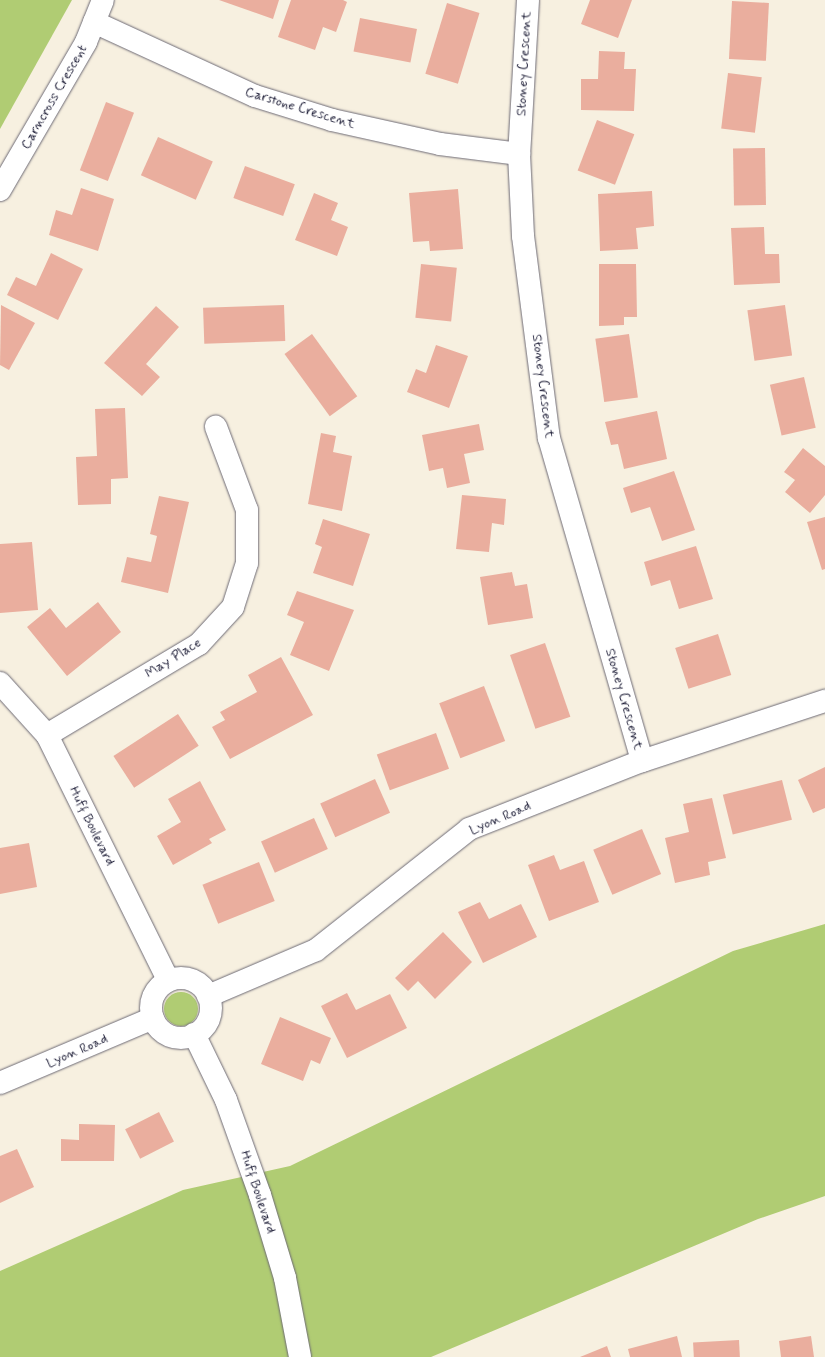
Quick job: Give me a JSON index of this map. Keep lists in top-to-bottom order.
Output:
{
  "streets": {
    "street": [
      "Stoney Crescent",
      "Carncross Crescent",
      "Carstone Crescent",
      "May Place",
      "Lyon Road",
      "Huff Boulevard"
    ]
  },
  "crossings": [
    ["Stoney Crescent", "Carstone Crescent"],
    ["Stoney Crescent", "Lyon Road"],
    ["Carncross Crescent", "Carstone Crescent"],
    ["May Place", "Huff Boulevard"],
    ["Lyon Road", "Huff Boulevard"]
  ]
}
